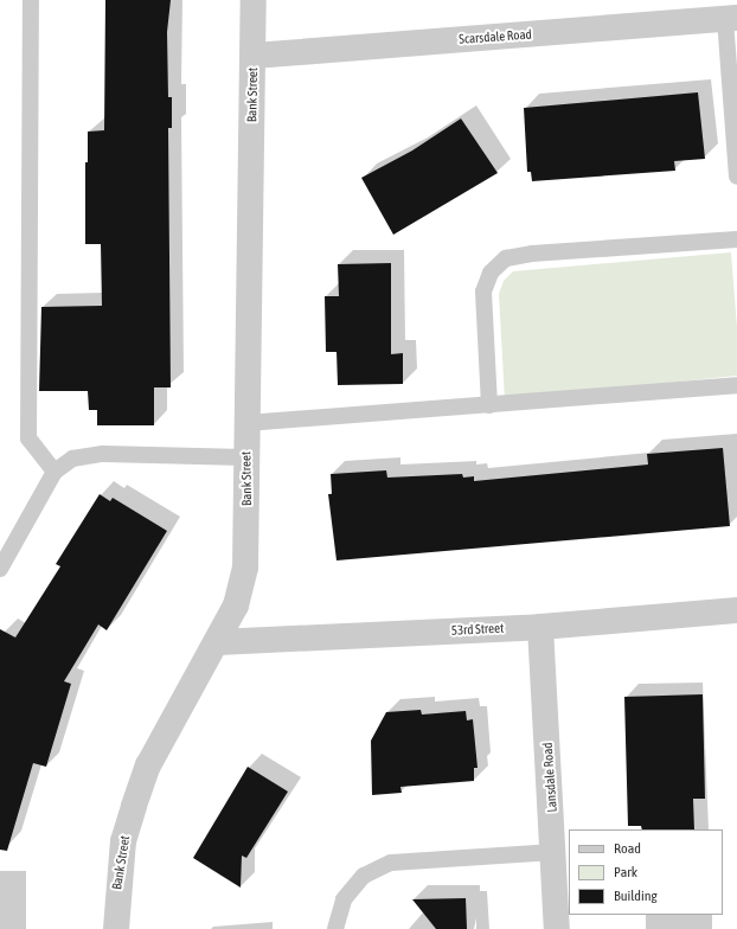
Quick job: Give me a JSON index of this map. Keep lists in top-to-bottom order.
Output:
{
  "streets": {
    "street": [
      "Scarsdale Road",
      "Bank Street",
      "53rd Street",
      "Lansdale Road"
    ]
  },
  "crossings": [
    ["Scarsdale Road", "Bank Street"],
    ["Bank Street", "53rd Street"],
    ["53rd Street", "Lansdale Road"]
  ],
  "legend": ["Road", "Park", "Building"]
}
